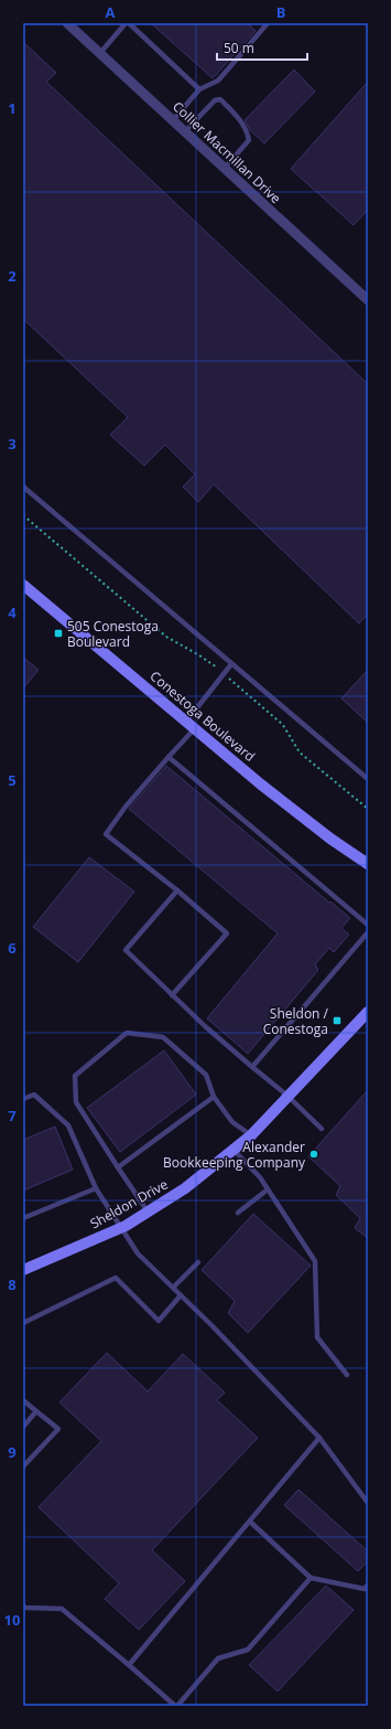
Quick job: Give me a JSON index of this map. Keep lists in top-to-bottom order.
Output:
{
  "streets": {
    "street": ["Collier Macmillan Drive", "Conestoga Boulevard", "Sheldon Drive"]
  },
  "places": {
    "transit": ["505 Conestoga Boulevard", "Sheldon / Conestoga"],
    "other": ["Alexander Bookkeeping Company"]
  },
  "scale_bar": "50 m",
  "grid": {
    "columns": ["A", "B"],
    "rows": [
      "1",
      "2",
      "3",
      "4",
      "5",
      "6",
      "7",
      "8",
      "9",
      "10"
    ]
  }
}
